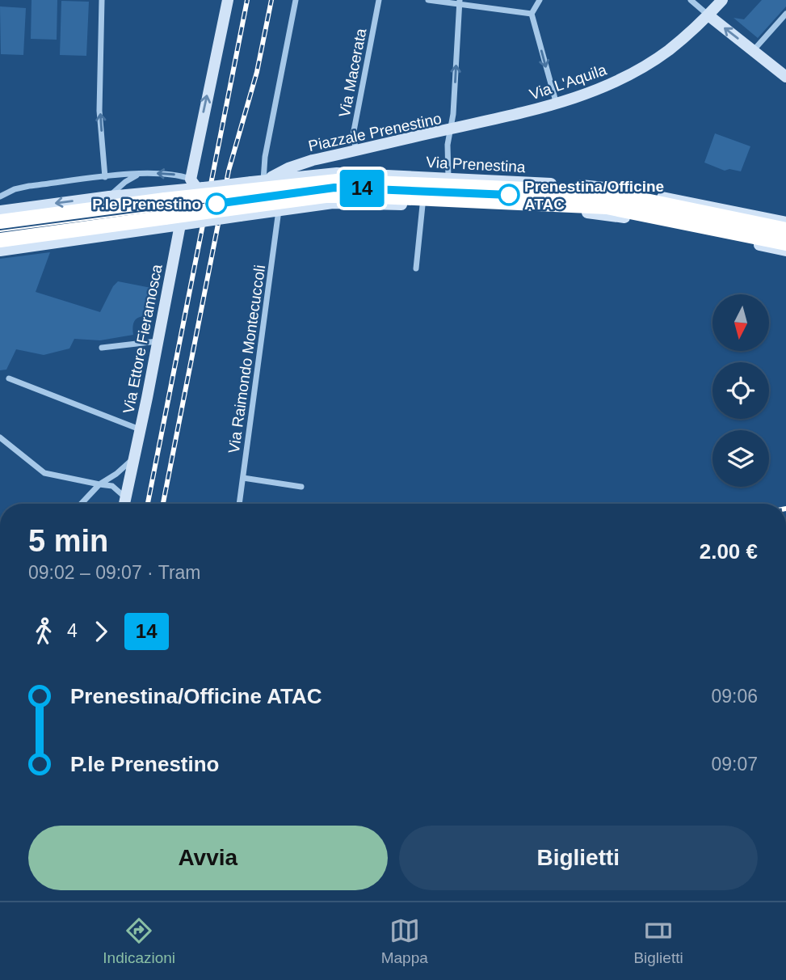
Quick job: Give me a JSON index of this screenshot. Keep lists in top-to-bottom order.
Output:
{
  "streets": {
    "main road": [
      "Via L'Aquila",
      "Piazzale Prenestino",
      "Via Prenestina",
      "Via Ettore Fieramosca"
    ],
    "street": ["Via Macerata", "Via Raimondo Montecuccoli"]
  },
  "crossings": [
    ["Via Macerata", "Piazzale Prenestino"],
    ["Via L'Aquila", "Piazzale Prenestino"],
    ["Piazzale Prenestino", "Via Prenestina"]
  ],
  "places": ["Prenestina/Officine ATAC", "P.le Prenestino"],
  "lines": ["tram line 14"],
  "north": "bottom",
  "page": {
    "on_map": "14",
    "heading": ["5 min", "09:02 – 09:07 · Tram", "2.00 €"],
    "legs": ["4", "14"],
    "list": [
      {
        "name": "Prenestina/Officine ATAC",
        "value": "09:06"
      },
      {
        "name": "P.le Prenestino",
        "value": "09:07"
      }
    ],
    "buttons": ["Avvia", "Biglietti"],
    "tabs": ["Indicazioni", "Mappa", "Biglietti"]
  }
}
